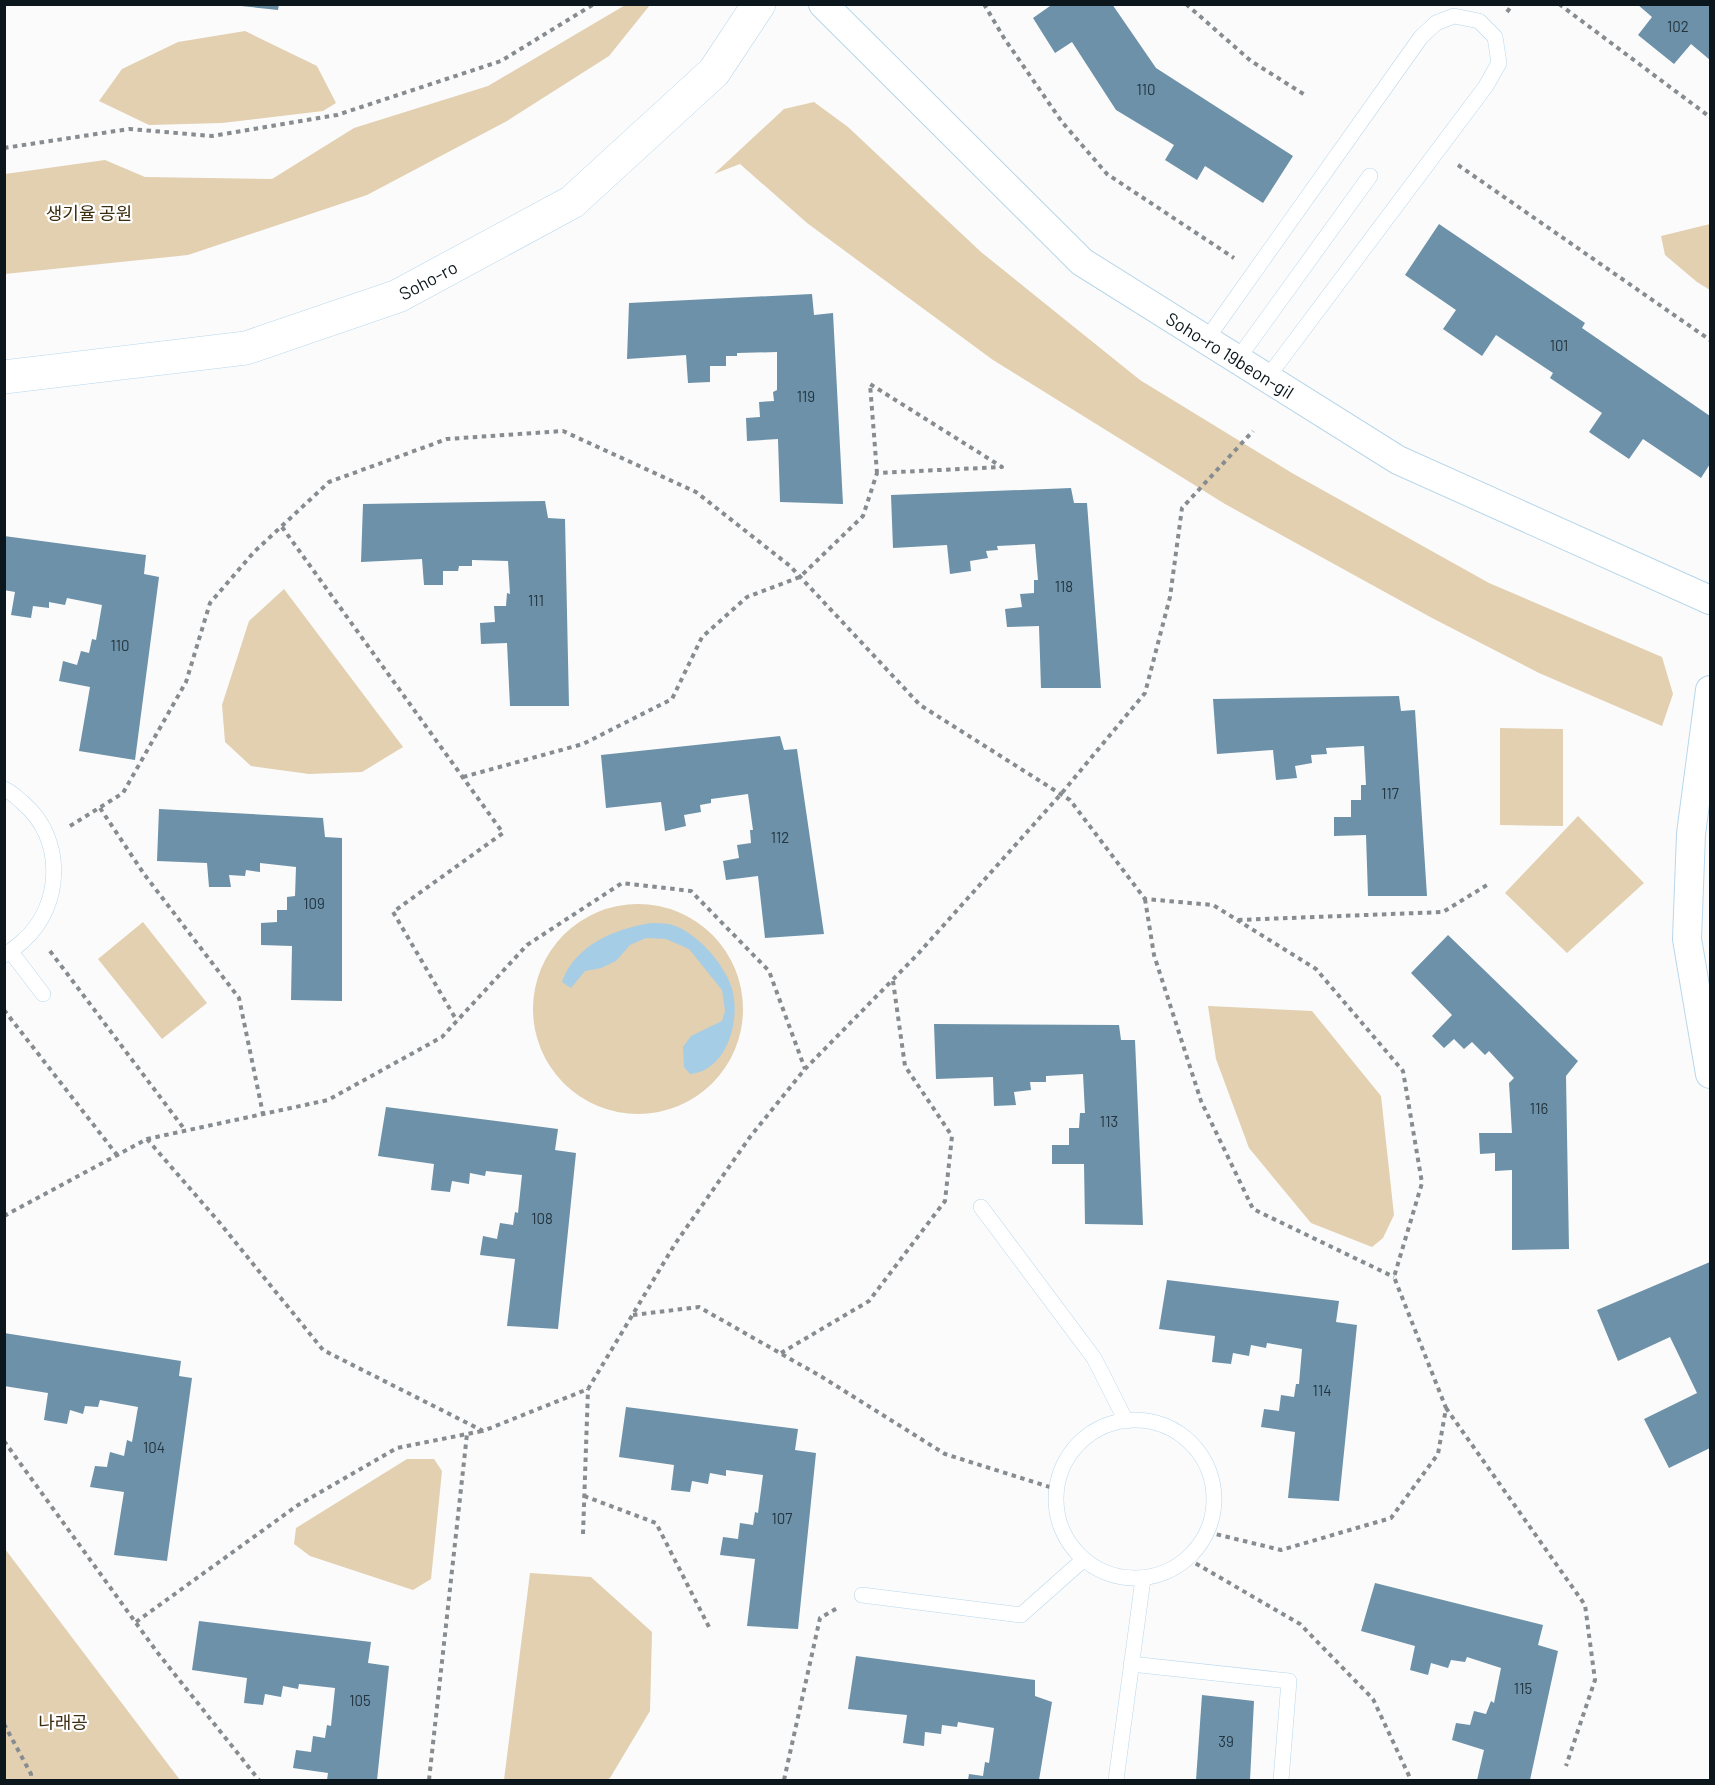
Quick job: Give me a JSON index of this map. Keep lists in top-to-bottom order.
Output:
{
  "streets": {
    "street": ["Soho-ro", "Soho-ro 19beon-gil"]
  },
  "parks": ["생기율 공원", "나래공"],
  "house_numbers": [
    "102",
    "110",
    "101",
    "119",
    "118",
    "111",
    "110",
    "117",
    "112",
    "109",
    "116",
    "113",
    "108",
    "114",
    "104",
    "107",
    "115",
    "105",
    "39"
  ]
}
